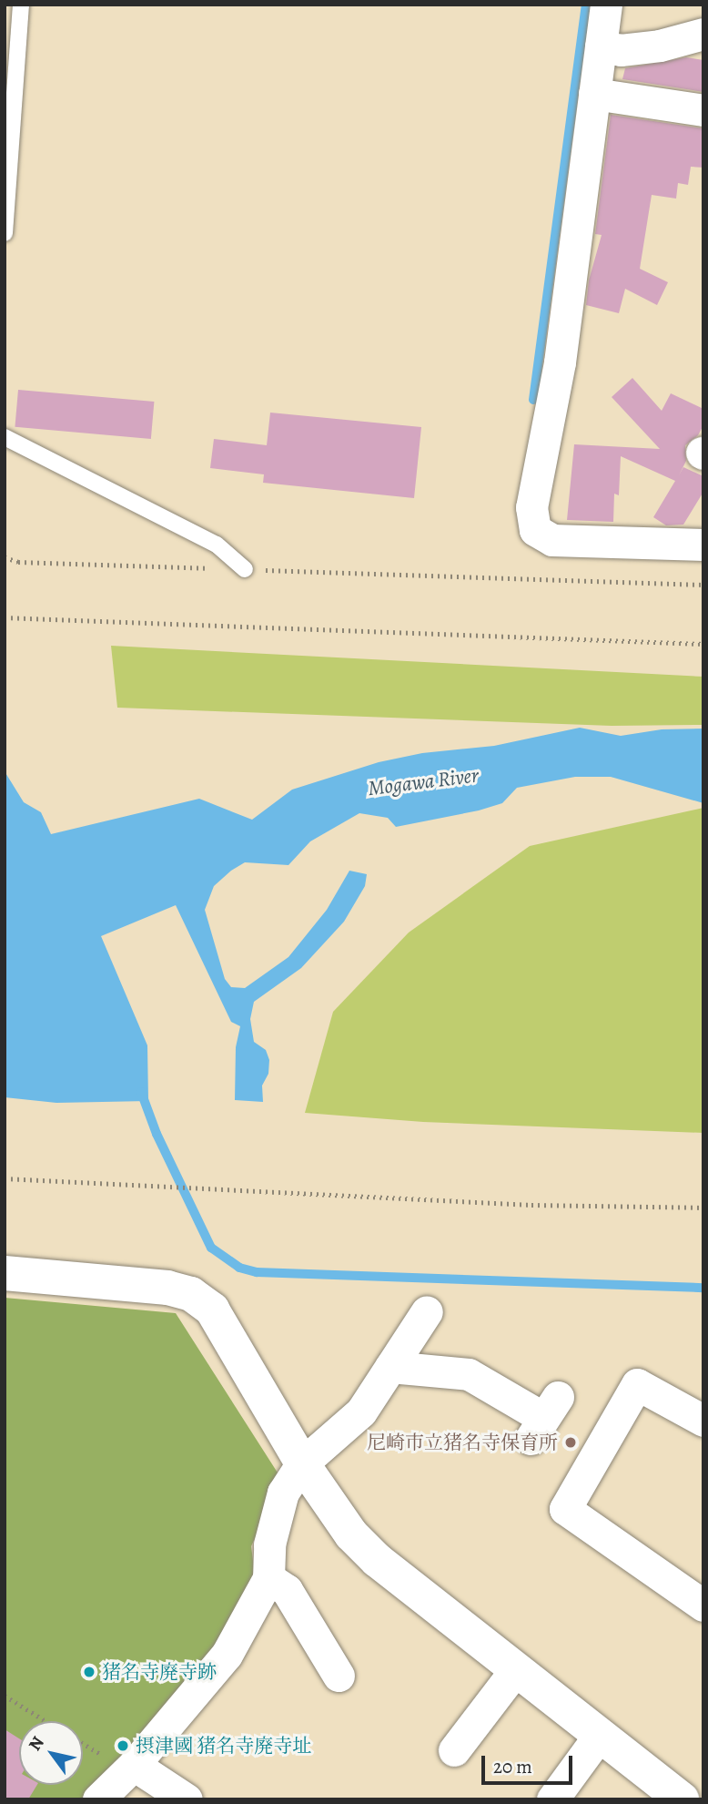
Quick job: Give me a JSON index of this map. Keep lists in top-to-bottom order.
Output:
{
  "water": ["Mogawa River"],
  "places": ["尼崎市立猪名寺保育所", "猪名寺廃寺跡", "摂津國 猪名寺廃寺址"],
  "scale_bar": "20 m",
  "north": "top left"
}
